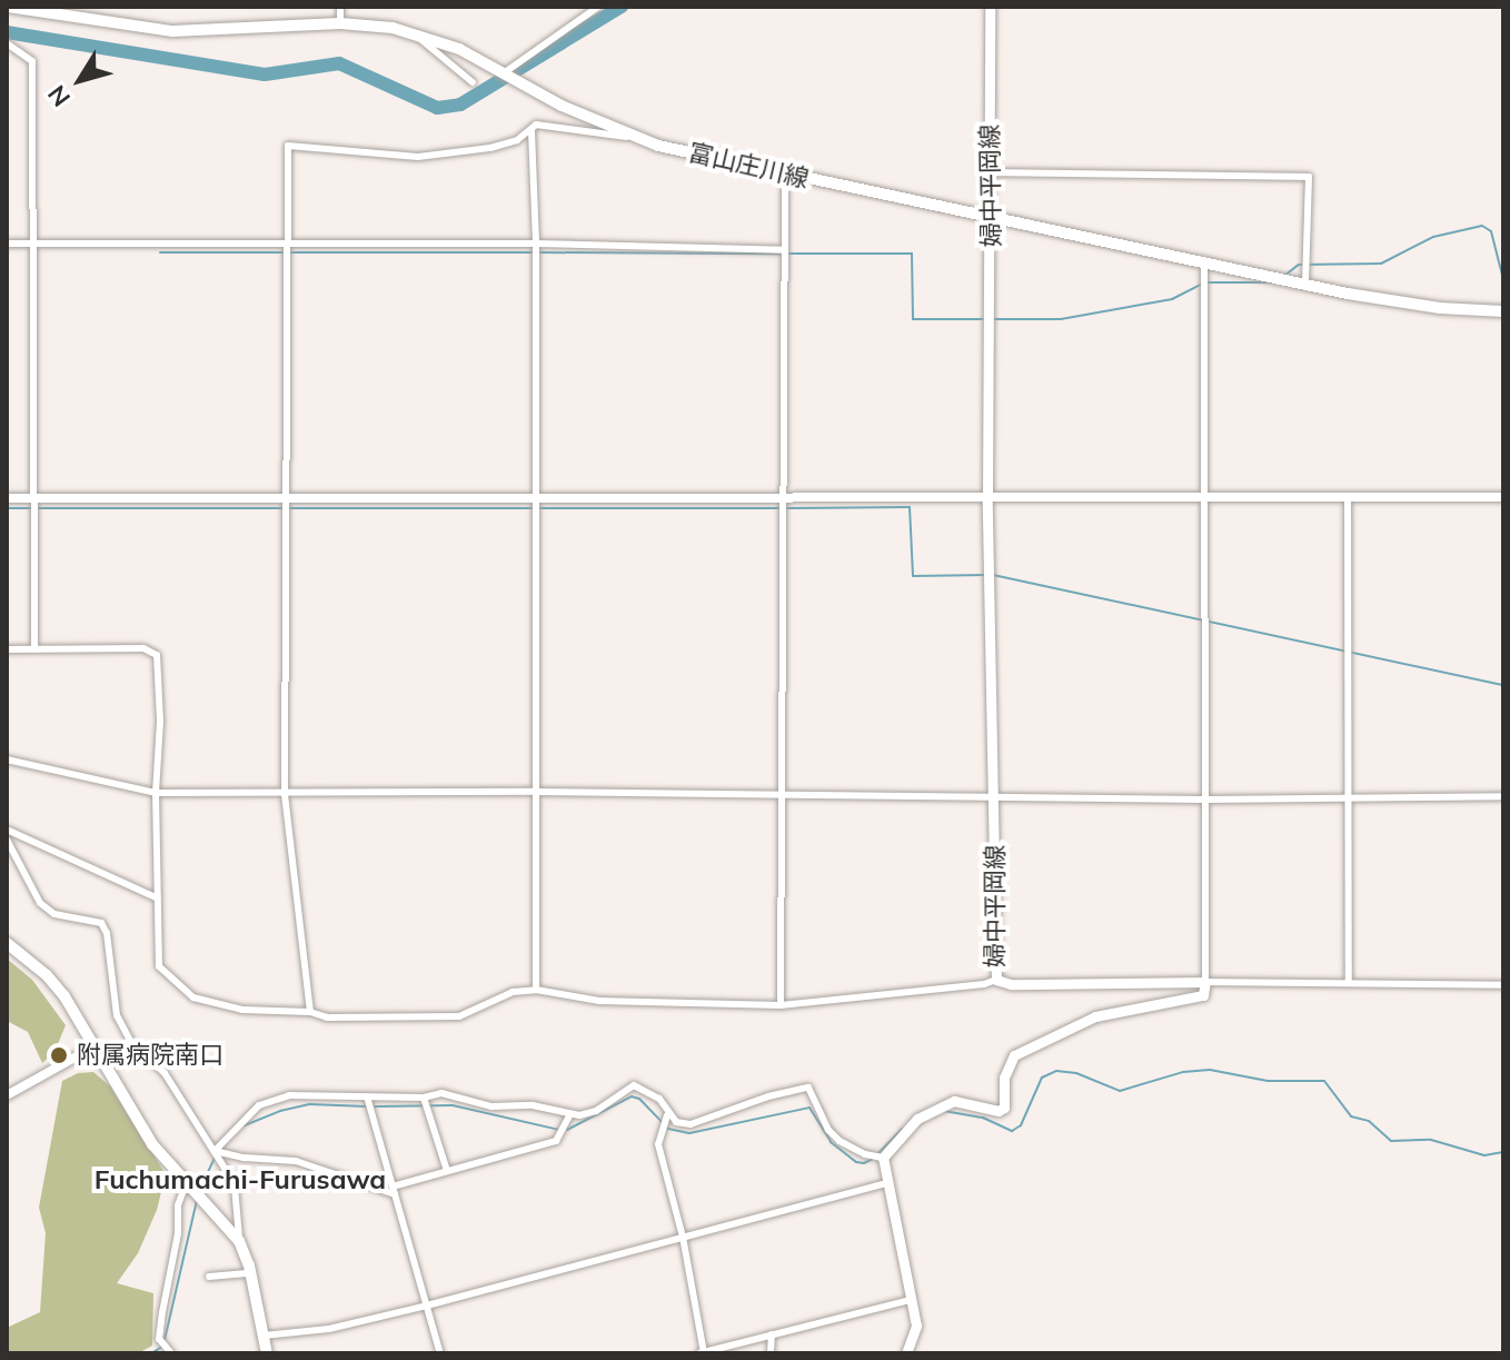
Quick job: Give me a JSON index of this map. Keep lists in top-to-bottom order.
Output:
{
  "streets": {
    "main road": ["富山庄川線", "婦中平岡線"]
  },
  "crossings": [
    ["富山庄川線", "婦中平岡線"]
  ],
  "districts": ["Fuchumachi-Furusawa"],
  "places": ["附属病院南口"],
  "north": "bottom left"
}
